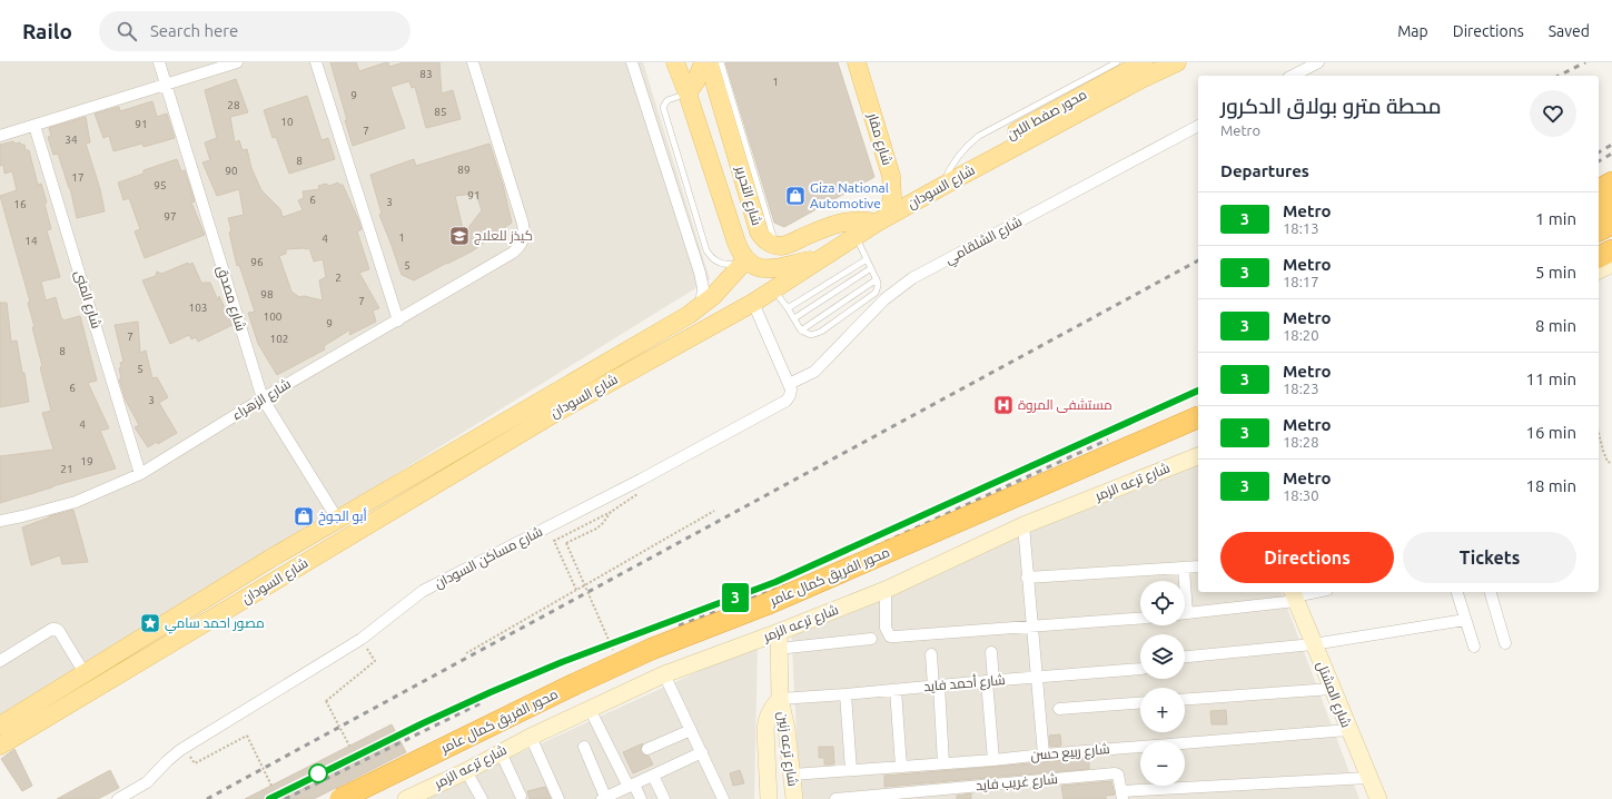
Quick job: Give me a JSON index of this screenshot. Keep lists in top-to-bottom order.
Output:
{
  "streets": {
    "highway": ["محور الفريق كمال عامر"],
    "main road": [
      "محور صفط اللبن",
      "شارع مقار",
      "شارع السودان",
      "شارع التحرير",
      "شارع ترعه الزمر",
      "شارع المشتل",
      "شارع ترعه زنين"
    ],
    "street": [
      "شارع الشلقامي",
      "شارع مصدق",
      "شارع المنى",
      "شارع الزهراء",
      "شارع مساكن السودان",
      "شارع أحمد فايد",
      "شارع ربيع حسن",
      "شارع غريب فايد"
    ]
  },
  "crossings": [
    ["محور صفط اللبن", "شارع السودان"],
    ["شارع مقار", "شارع السودان"],
    ["شارع السودان", "شارع التحرير"],
    ["شارع السودان", "شارع مصدق"],
    ["شارع الشلقامي", "شارع مساكن السودان"],
    ["شارع مصدق", "شارع الزهراء"],
    ["شارع المنى", "شارع الزهراء"],
    ["شارع ترعه الزمر", "شارع ترعه زنين"],
    ["شارع أحمد فايد", "شارع ترعه زنين"],
    ["شارع المشتل", "شارع ربيع حسن"],
    ["شارع ترعه زنين", "شارع ربيع حسن"]
  ],
  "places": {
    "shop": ["Giza National Automotive", "أبو الجوخ"],
    "school or university": ["كيذز للعلاج"],
    "hospital": ["مستشفى المروة"],
    "place": ["مصور احمد سامي"]
  },
  "lines": ["metro line 3"],
  "house_numbers": [
    "83",
    "1",
    "9",
    "28",
    "85",
    "10",
    "91",
    "7",
    "34",
    "8",
    "89",
    "90",
    "17",
    "95",
    "91",
    "6",
    "3",
    "16",
    "97",
    "1",
    "4",
    "14",
    "96",
    "5",
    "2",
    "98",
    "7",
    "103",
    "100",
    "9",
    "7",
    "102",
    "8",
    "5",
    "6",
    "3",
    "4",
    "19",
    "21"
  ],
  "page": {
    "header": "Railo",
    "search": "Search here",
    "nav": ["Map", "Directions", "Saved"],
    "on_map": "3",
    "heading": [
      ["محطة مترو بولاق الدكرور", "Metro"],
      "Departures"
    ],
    "list": [
      {
        "mark": "3",
        "name": "Metro",
        "note": "18:13",
        "value": "1 min"
      },
      {
        "mark": "3",
        "name": "Metro",
        "note": "18:17",
        "value": "5 min"
      },
      {
        "mark": "3",
        "name": "Metro",
        "note": "18:20",
        "value": "8 min"
      },
      {
        "mark": "3",
        "name": "Metro",
        "note": "18:23",
        "value": "11 min"
      },
      {
        "mark": "3",
        "name": "Metro",
        "note": "18:28",
        "value": "16 min"
      },
      {
        "mark": "3",
        "name": "Metro",
        "note": "18:30",
        "value": "18 min"
      }
    ],
    "buttons": ["Directions", "Tickets"],
    "map_buttons": ["+", "−"]
  }
}
